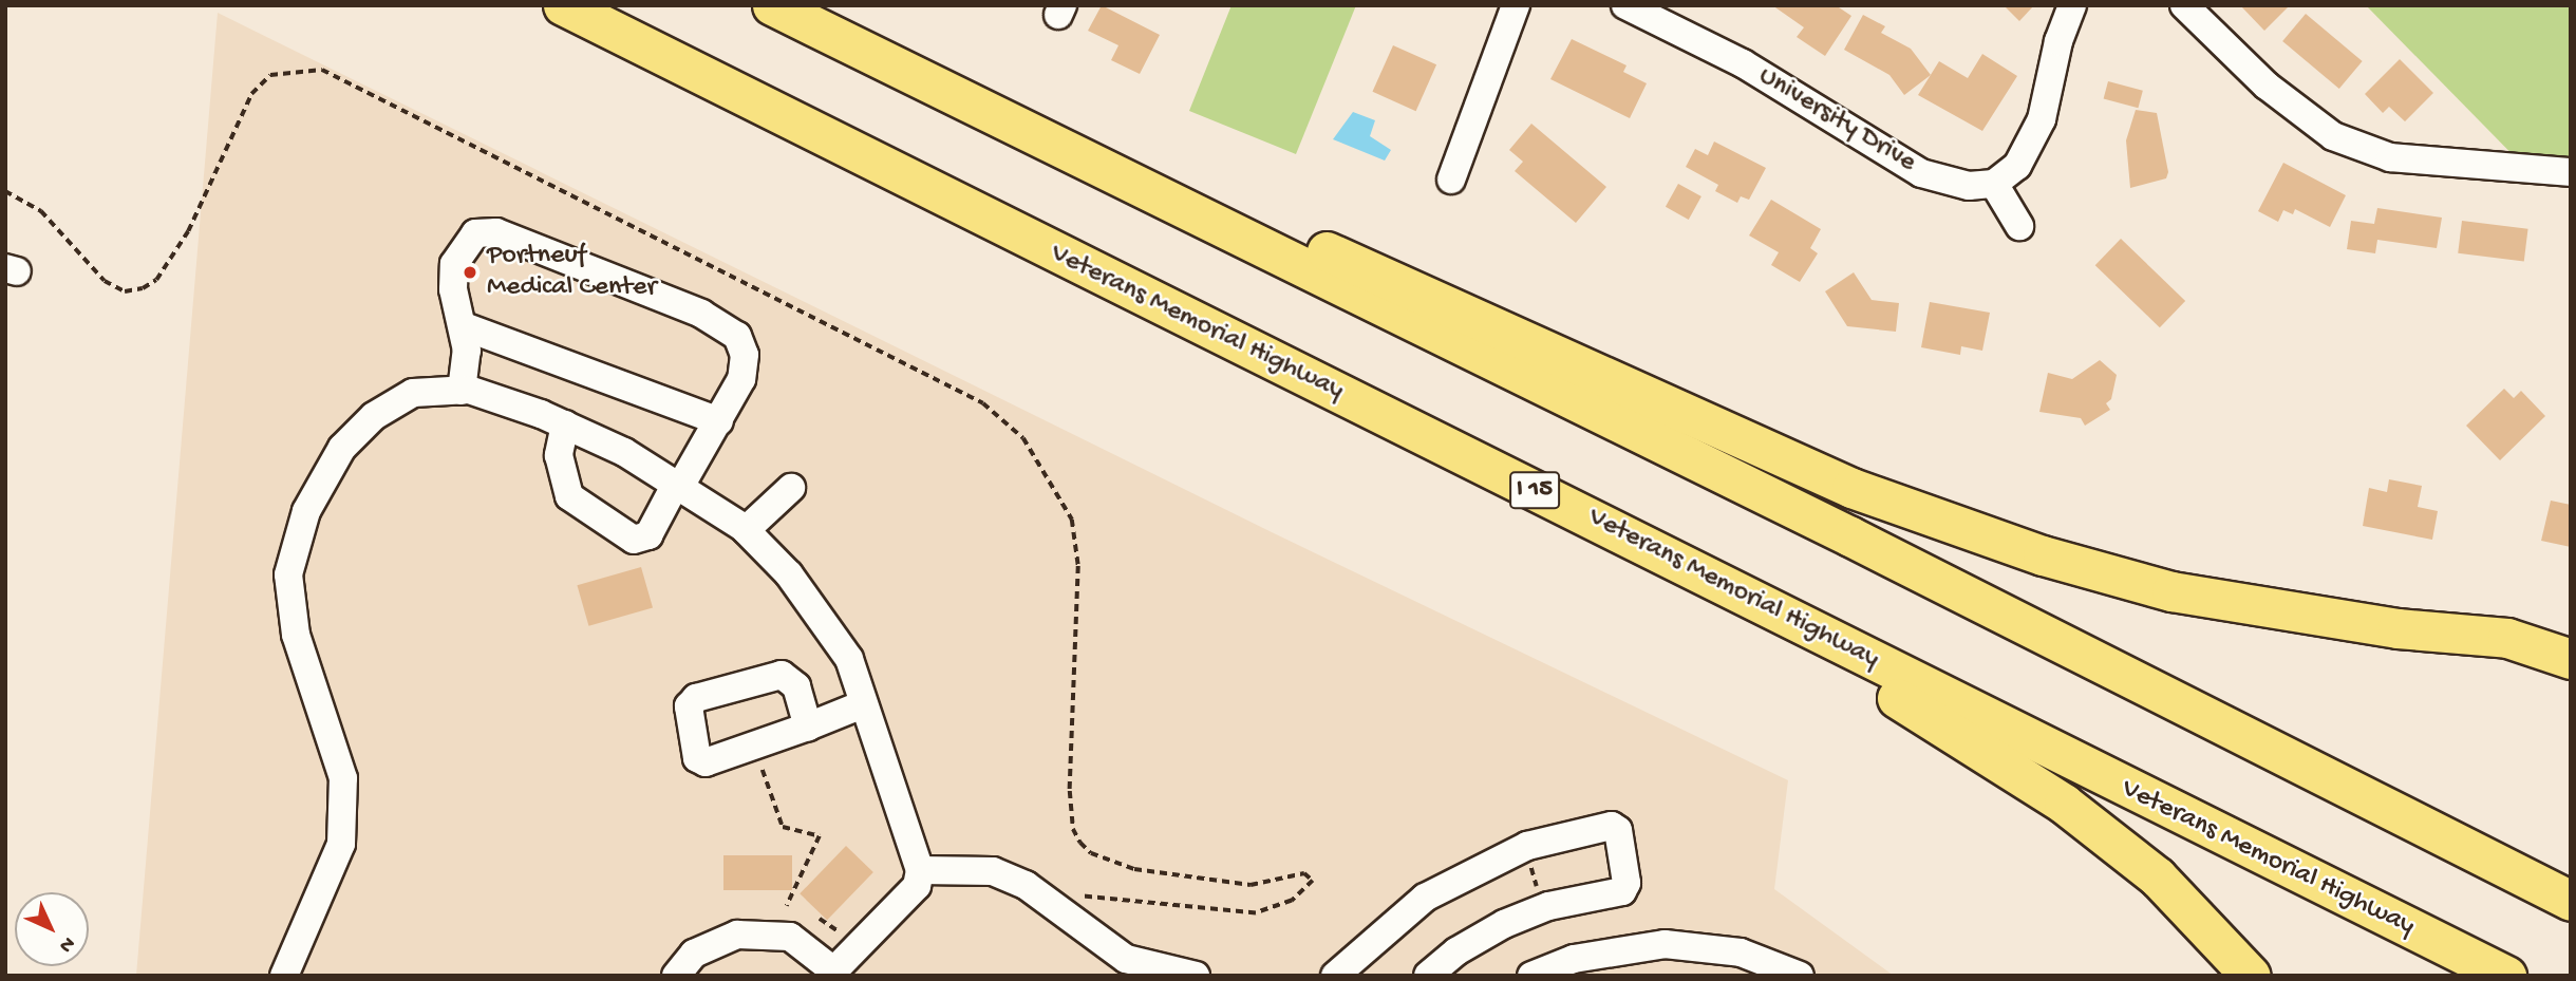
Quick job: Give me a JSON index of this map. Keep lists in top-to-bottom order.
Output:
{
  "streets": {
    "highway": ["Veterans Memorial Highway", "I 15"],
    "street": ["University Drive"]
  },
  "places": ["Portneuf Medical Center"],
  "north": "bottom right"
}
